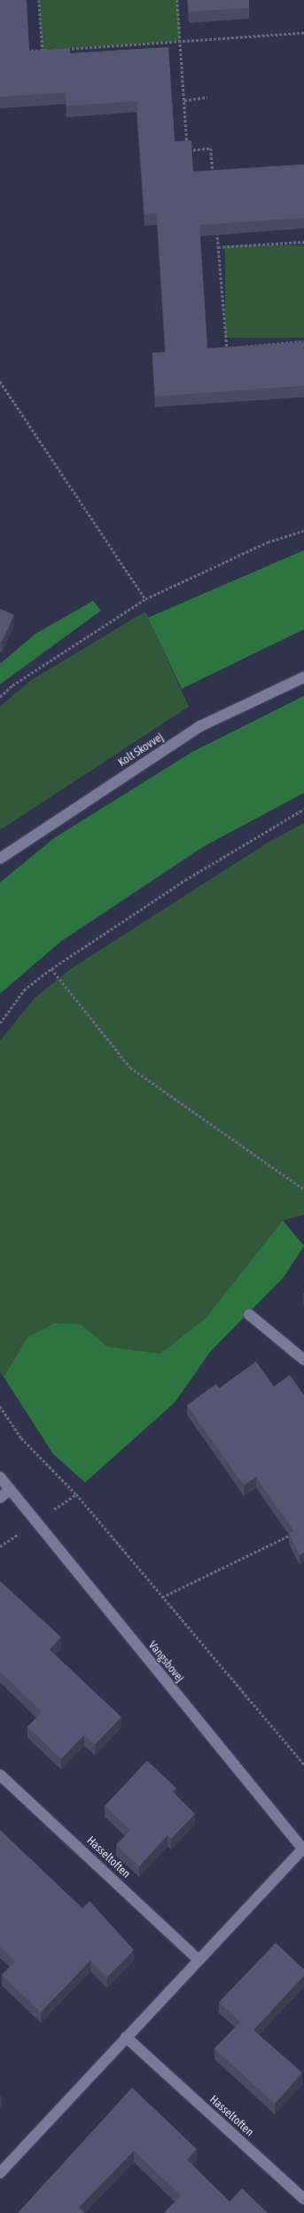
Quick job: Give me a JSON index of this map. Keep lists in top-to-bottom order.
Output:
{
  "streets": {
    "street": ["Kolt Skovvej", "Vangsbovej", "Hasseltoften"]
  }
}
